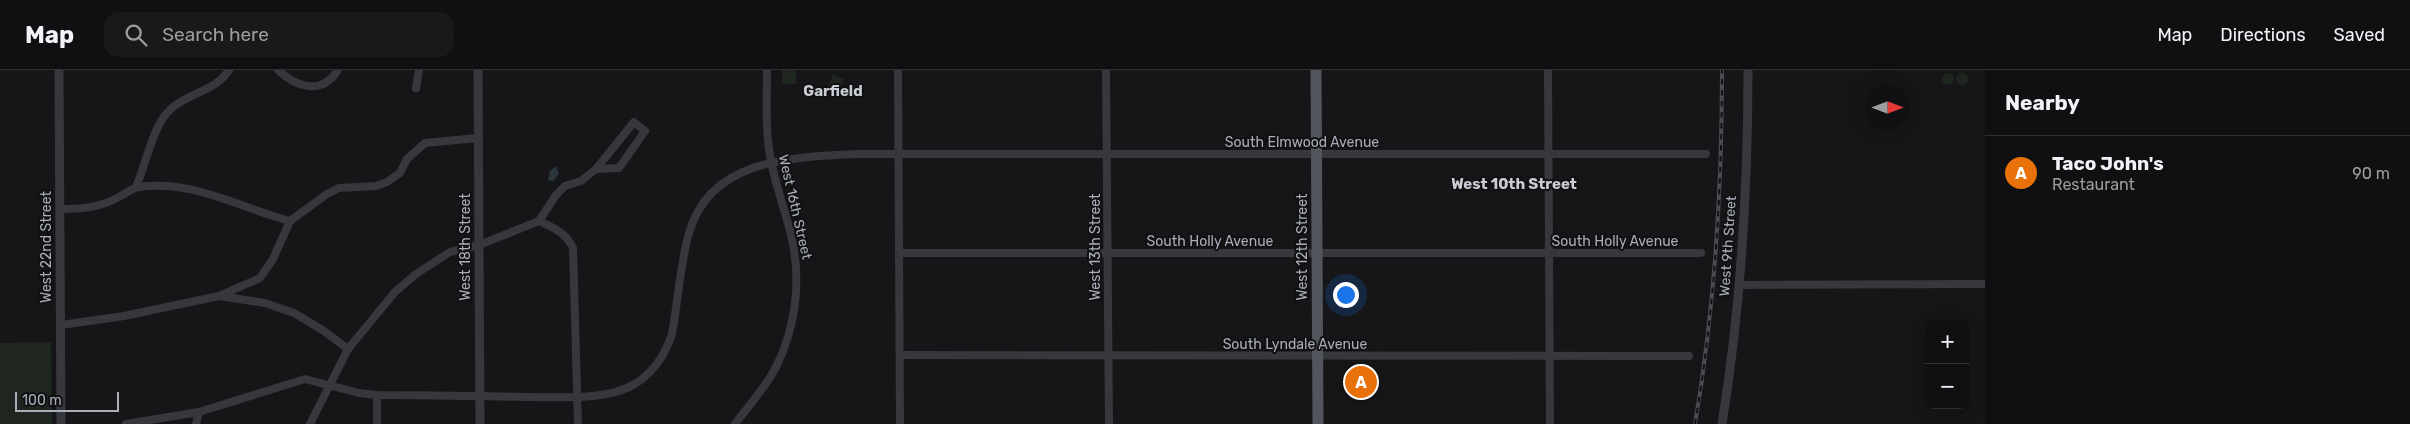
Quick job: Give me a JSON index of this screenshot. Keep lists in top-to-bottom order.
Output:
{
  "streets": {
    "main road": ["West 12th Street"],
    "street": [
      "South Elmwood Avenue",
      "West 16th Street",
      "South Holly Avenue",
      "West 9th Street",
      "West 22nd Street",
      "West 18th Street",
      "West 13th Street",
      "South Lyndale Avenue"
    ]
  },
  "crossings": [
    ["South Elmwood Avenue", "West 16th Street"],
    ["South Elmwood Avenue", "West 18th Street"],
    ["South Elmwood Avenue", "West 13th Street"],
    ["South Elmwood Avenue", "West 12th Street"],
    ["South Holly Avenue", "West 13th Street"],
    ["South Holly Avenue", "West 12th Street"],
    ["West 13th Street", "South Lyndale Avenue"],
    ["West 12th Street", "South Lyndale Avenue"]
  ],
  "districts": ["Garfield", "West 10th Street"],
  "scale_bar": "100 m",
  "north": "right",
  "page": {
    "header": "Map",
    "search": "Search here",
    "nav": ["Map", "Directions", "Saved"],
    "heading": "Nearby",
    "list": [
      {
        "mark": "A",
        "name": "Taco John's",
        "note": "Restaurant",
        "value": "90 m"
      }
    ],
    "map_buttons": ["+", "−"],
    "pins": "A",
    "scale": "100 m"
  }
}
